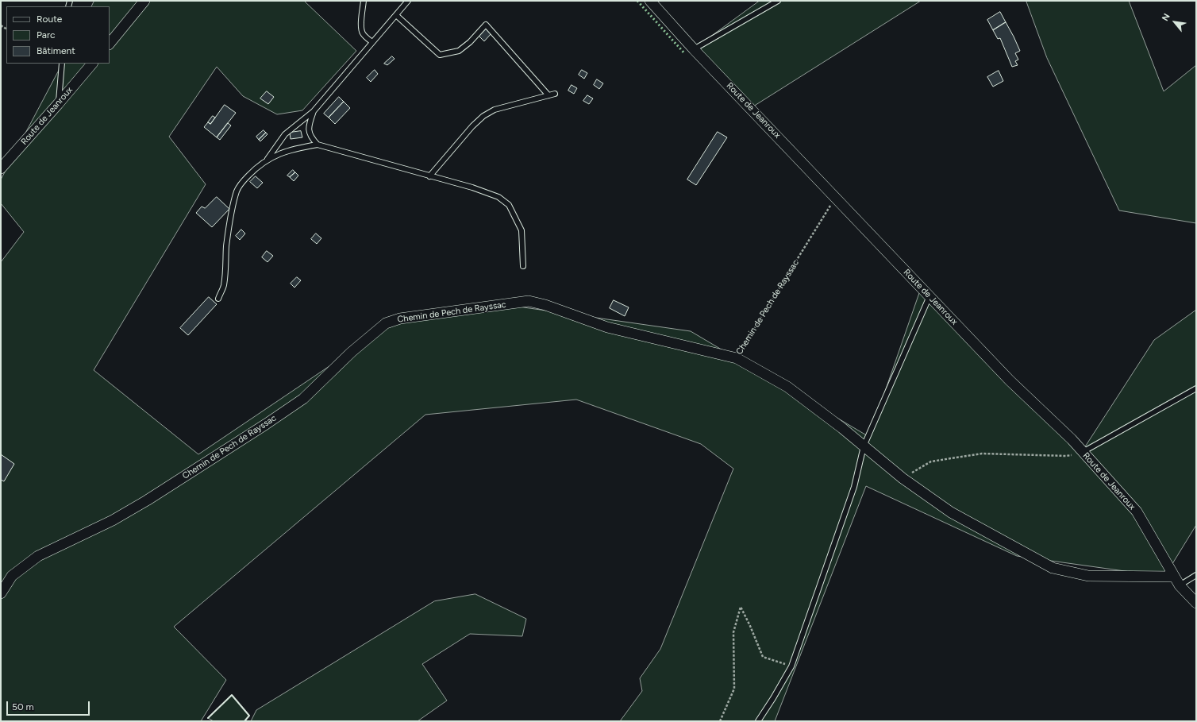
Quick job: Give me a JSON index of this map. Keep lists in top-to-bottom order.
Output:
{
  "streets": {
    "street": ["Route de Jeanroux", "Chemin de Pech de Rayssac"]
  },
  "crossings": [
    ["Route de Jeanroux", "Chemin de Pech de Rayssac"]
  ],
  "legend": ["Route", "Parc", "Bâtiment"],
  "scale_bar": "50 m",
  "north": "top left"
}
